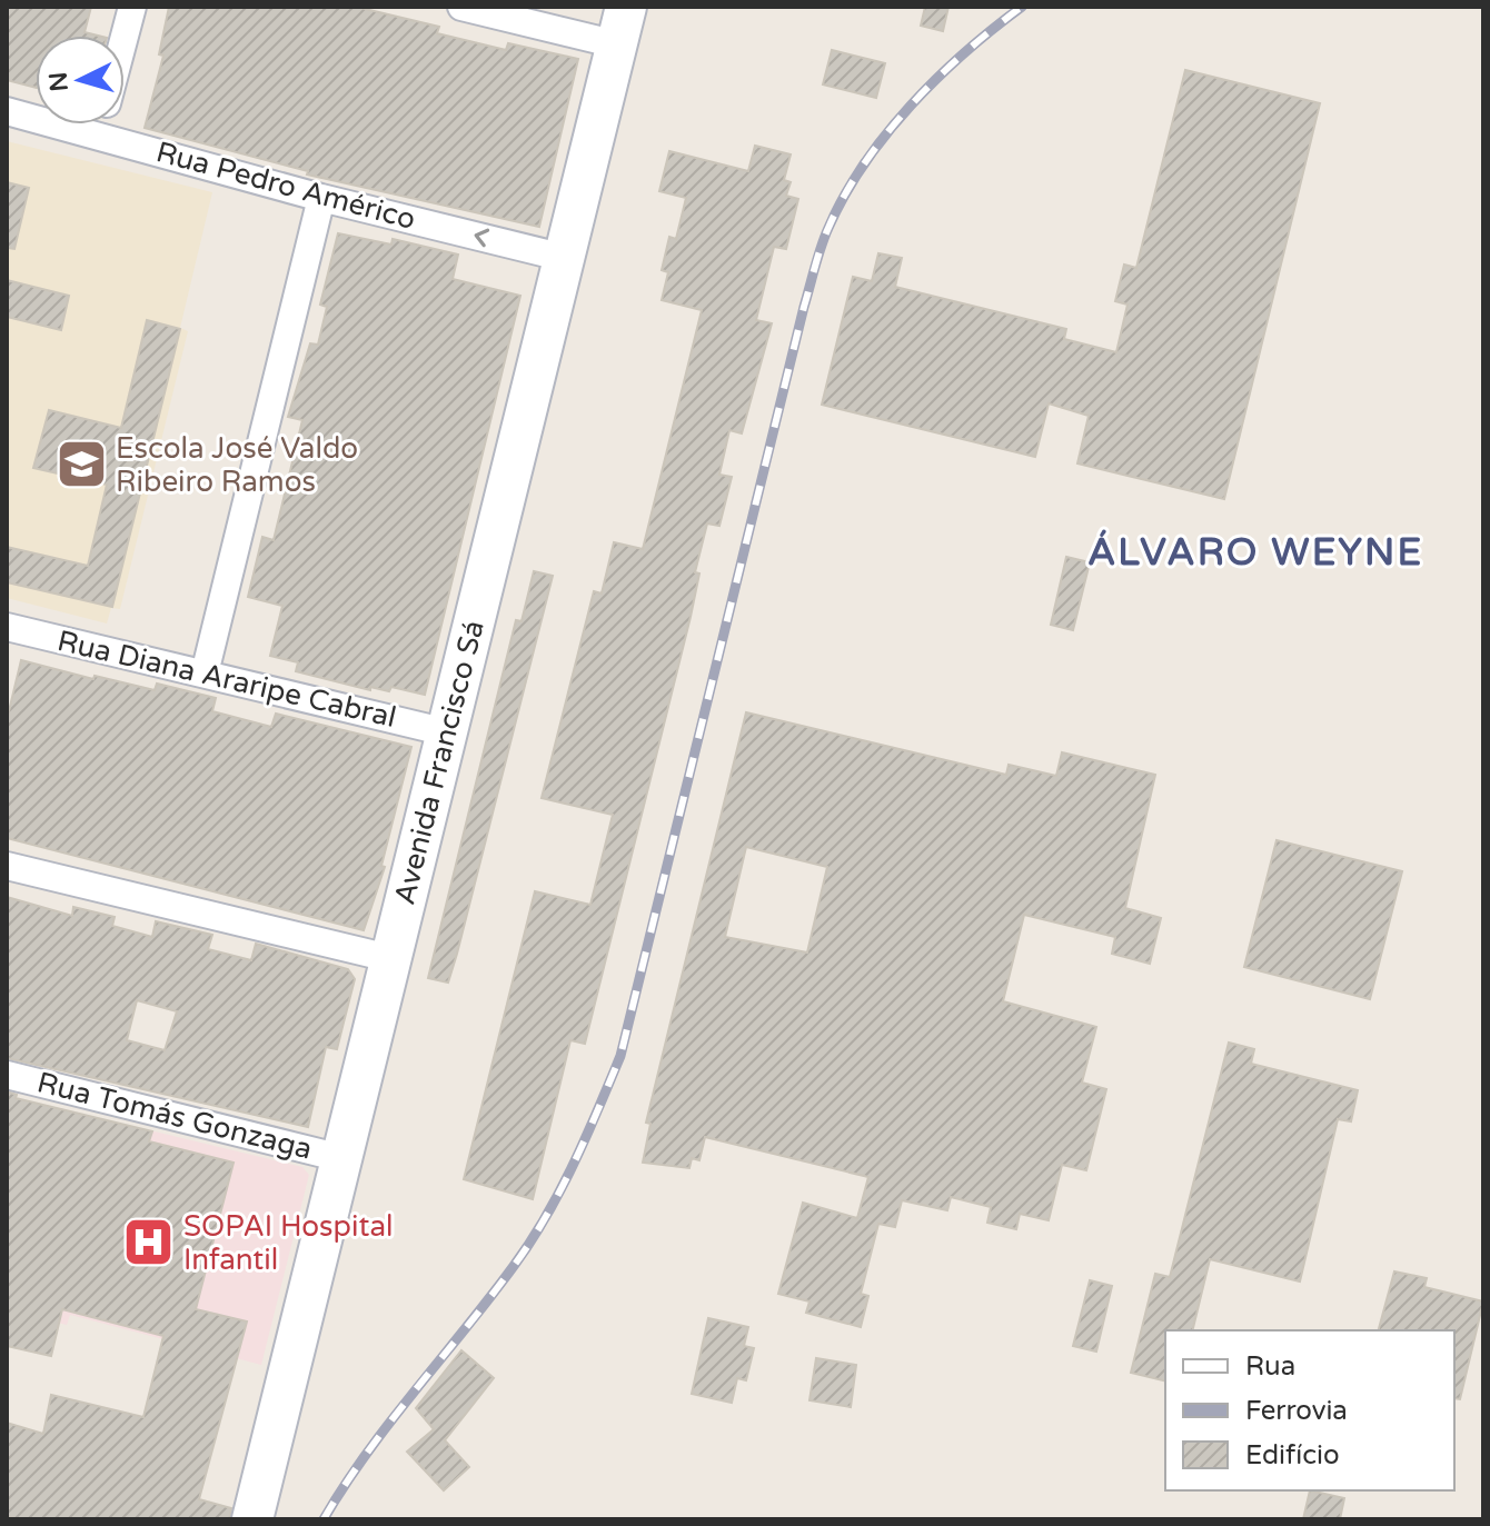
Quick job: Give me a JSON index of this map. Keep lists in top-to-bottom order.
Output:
{
  "streets": {
    "main road": ["Avenida Francisco Sá"],
    "street": ["Rua Pedro Américo", "Rua Diana Araripe Cabral", "Rua Tomás Gonzaga"]
  },
  "crossings": [
    ["Rua Pedro Américo", "Avenida Francisco Sá"],
    ["Rua Diana Araripe Cabral", "Avenida Francisco Sá"],
    ["Avenida Francisco Sá", "Rua Tomás Gonzaga"]
  ],
  "districts": ["ÁLVARO WEYNE"],
  "places": {
    "school or university": ["Escola José Valdo Ribeiro Ramos"],
    "hospital": ["SOPAI Hospital Infantil"]
  },
  "legend": ["Rua", "Ferrovia", "Edifício"],
  "north": "left"
}
